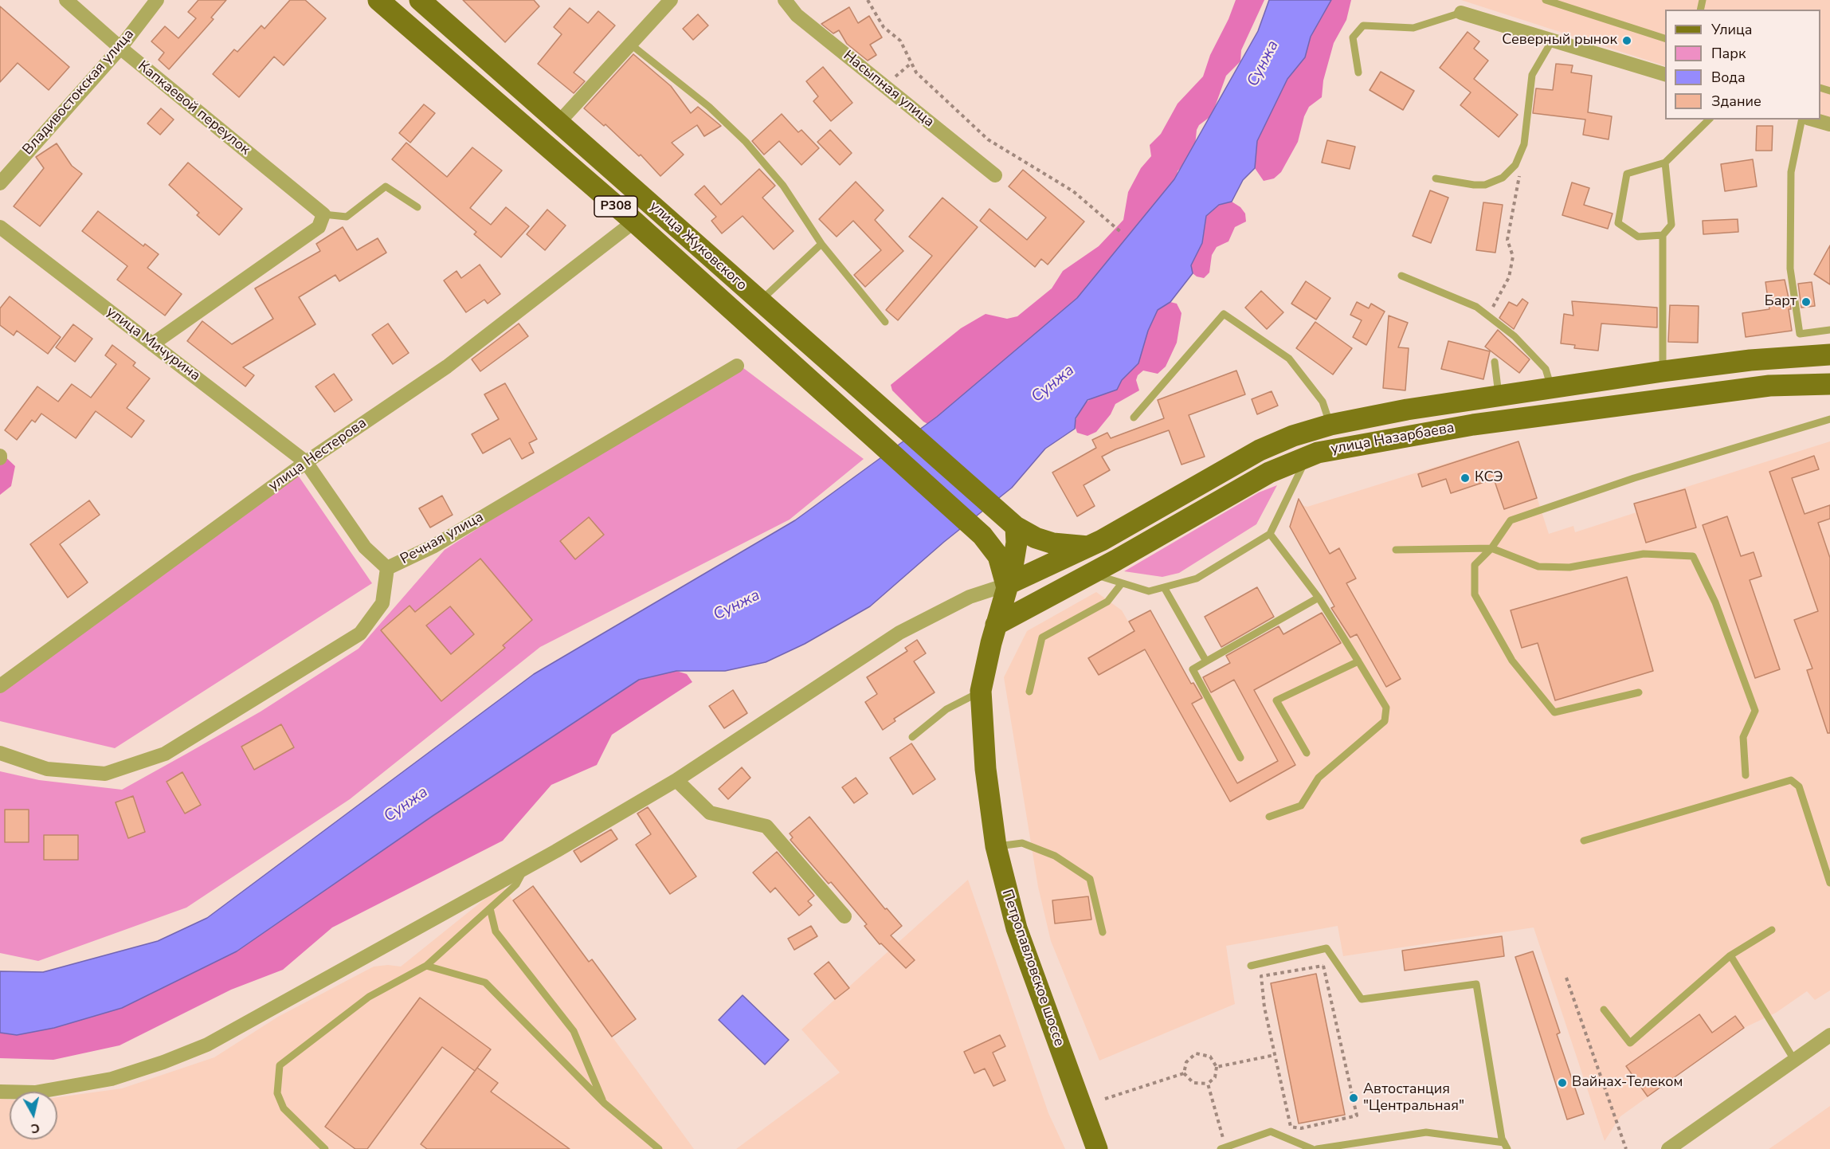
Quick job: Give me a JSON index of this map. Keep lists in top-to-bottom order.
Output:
{
  "streets": {
    "main road": [
      "P308",
      "улица Жуковского",
      "улица Назарбаева",
      "Петропавловское шоссе"
    ],
    "street": [
      "Насыпная улица",
      "Владивостокская улица",
      "Капкаевой переулок",
      "улица Мичурина",
      "улица Нестерова",
      "Речная улица"
    ]
  },
  "crossings": [
    ["Владивостокская улица", "Капкаевой переулок"],
    ["P308", "улица Назарбаева"],
    ["P308", "улица Нестерова"],
    ["P308", "Петропавловское шоссе"],
    ["улица Жуковского", "улица Назарбаева"],
    ["улица Жуковского", "Петропавловское шоссе"],
    ["улица Мичурина", "улица Нестерова"],
    ["улица Мичурина", "Речная улица"],
    ["улица Назарбаева", "Петропавловское шоссе"]
  ],
  "water": ["Сунжа"],
  "places": [
    "Северный рынок",
    "Барт",
    "КСЭ",
    "Вайнах-Телеком",
    "Автостанция \"Центральная\""
  ],
  "legend": [
    "Улица",
    "Парк",
    "Вода",
    "Здание"
  ],
  "north": "bottom"
}
